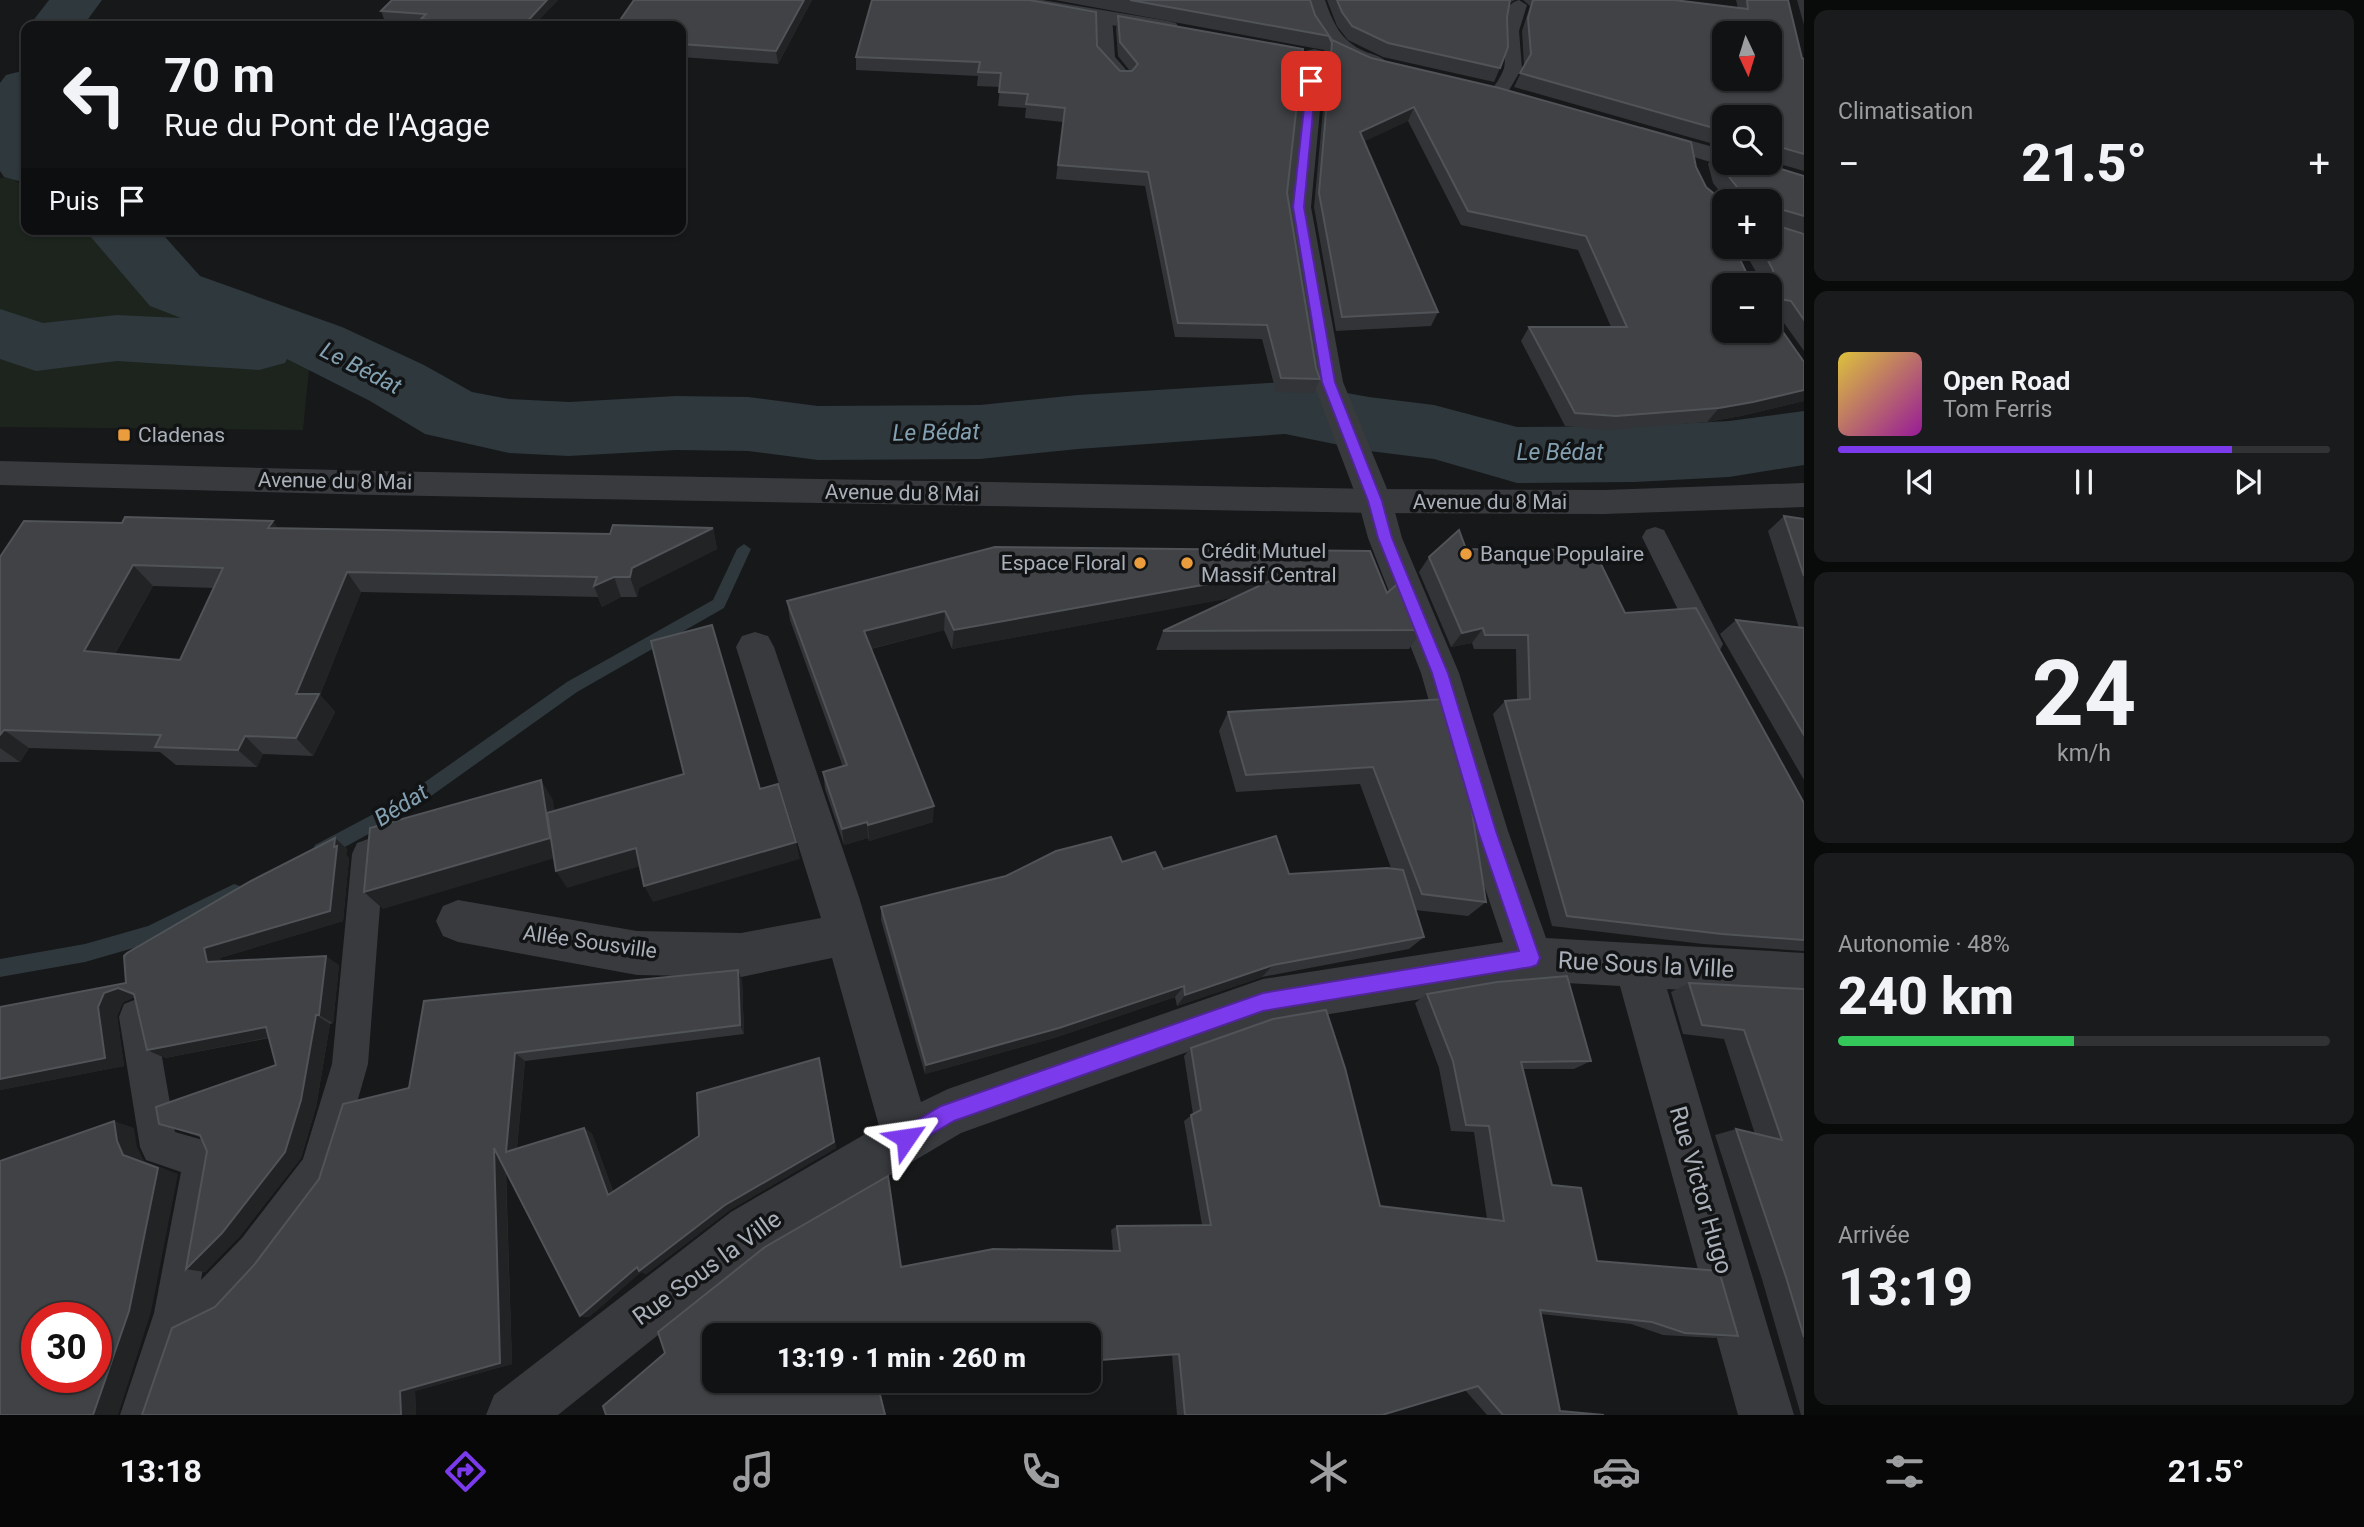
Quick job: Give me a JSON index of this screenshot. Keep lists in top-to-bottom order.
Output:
{
  "streets": {
    "street": [
      "Avenue du 8 Mai",
      "Allée Sousville",
      "Rue Sous la Ville",
      "Rue Victor Hugo"
    ]
  },
  "crossings": [
    ["Rue Sous la Ville", "Rue Victor Hugo"]
  ],
  "water": ["Le Bédat", "Bédat"],
  "places": {
    "transit": ["Cladenas"],
    "other": ["Banque Populaire", "Espace Floral", "Crédit Mutuel Massif Central"]
  },
  "north": "bottom",
  "page": {
    "tile": [
      "Climatisation",
      ["24", "km/h"],
      ["Autonomie · 48%", "240 km"],
      ["Arrivée", "13:19"]
    ],
    "map_buttons": ["+", "−"],
    "turn": ["70 m", "Rue du Pont de l'Agage"],
    "heat": ["−", "21.5°", "+"],
    "then": "Puis",
    "song": ["Open Road", "Tom Ferris"],
    "limit": "30",
    "trip": "13:19 · 1 min · 260 m",
    "tabs": ["13:18", "21.5°"]
  }
}
